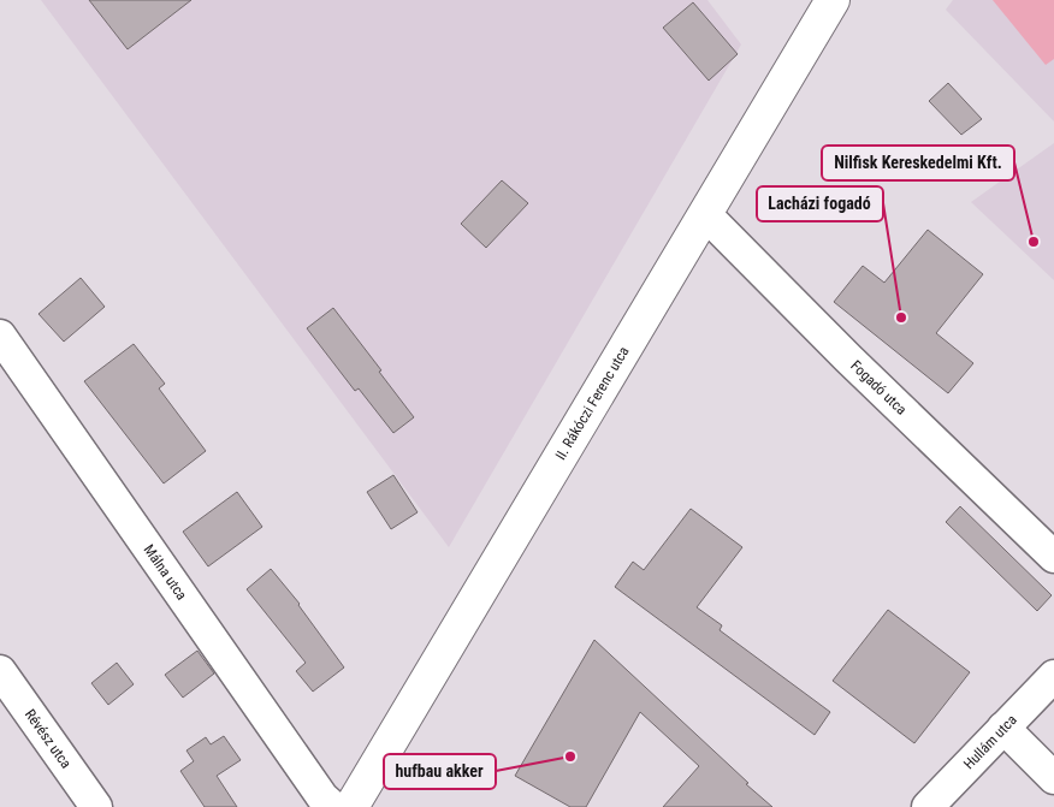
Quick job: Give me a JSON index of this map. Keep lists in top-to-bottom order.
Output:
{
  "streets": {
    "main road": ["II. Rákóczi Ferenc utca"],
    "street": [
      "Fogadó utca",
      "Málna utca",
      "Révész utca",
      "Hullám utca"
    ]
  },
  "crossings": [
    ["Fogadó utca", "II. Rákóczi Ferenc utca"]
  ],
  "places": ["Nilfisk Kereskedelmi Kft.", "Lacházi fogadó", "hufbau akker"]
}
